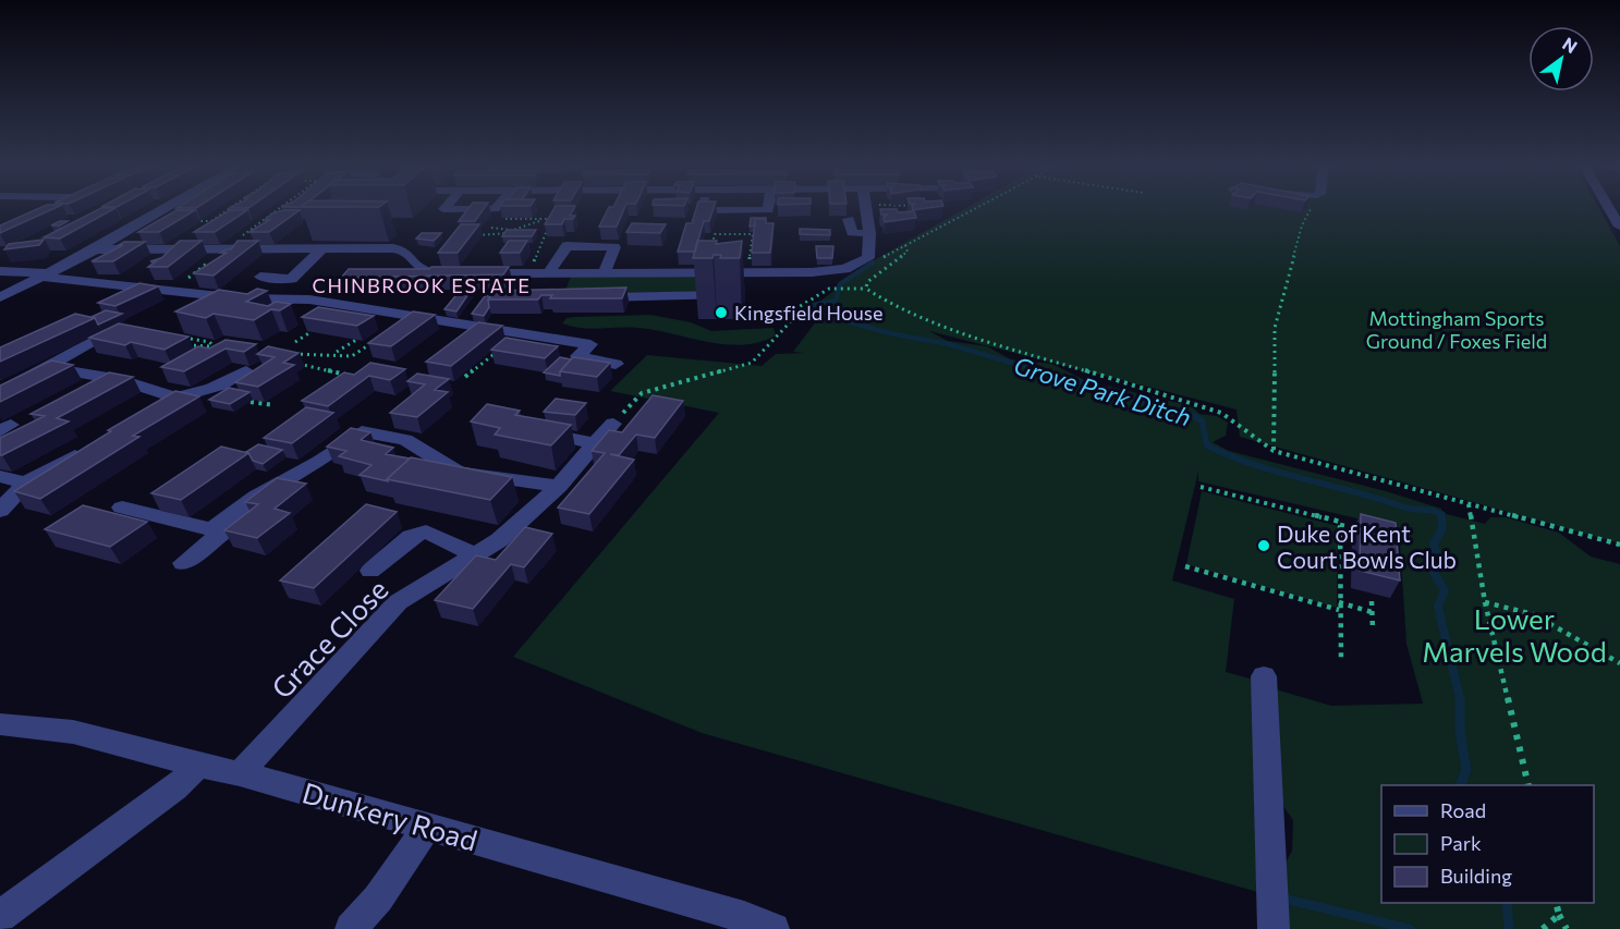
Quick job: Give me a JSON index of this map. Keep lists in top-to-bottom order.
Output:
{
  "streets": {
    "street": ["Grace Close", "Dunkery Road"]
  },
  "crossings": [
    ["Grace Close", "Dunkery Road"]
  ],
  "districts": ["CHINBROOK ESTATE"],
  "water": ["Grove Park Ditch"],
  "parks": ["Mottingham Sports Ground / Foxes Field", "Lower Marvels Wood"],
  "places": ["Kingsfield House", "Duke of Kent Court Bowls Club"],
  "legend": ["Road", "Park", "Building"],
  "north": "top right"
}
